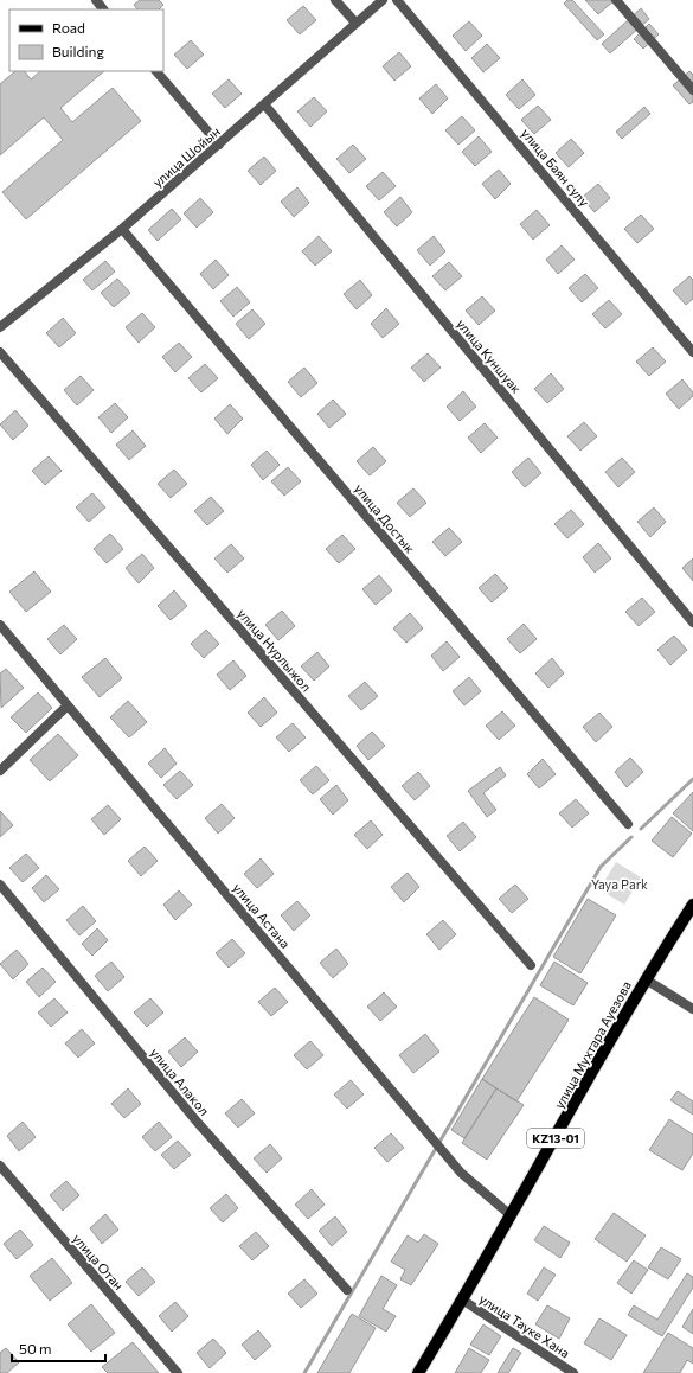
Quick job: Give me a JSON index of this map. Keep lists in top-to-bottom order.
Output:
{
  "streets": {
    "main road": ["улица Мухтара Ауезова", "KZ13-01"],
    "street": [
      "улица Шойын",
      "улица Баян сулу",
      "улица Куншуак",
      "улица Достык",
      "улица Нурлыжол",
      "улица Астана",
      "улица Алакол",
      "улица Отан",
      "улица Тауке Хана"
    ]
  },
  "crossings": [
    ["улица Шойын", "улица Куншуак"],
    ["улица Шойын", "улица Достык"],
    ["улица Астана", "улица Мухтара Ауезова"],
    ["улица Мухтара Ауезова", "улица Тауке Хана"]
  ],
  "parks": ["Yaya Park"],
  "legend": ["Road", "Building"],
  "scale_bar": "50 m"
}
